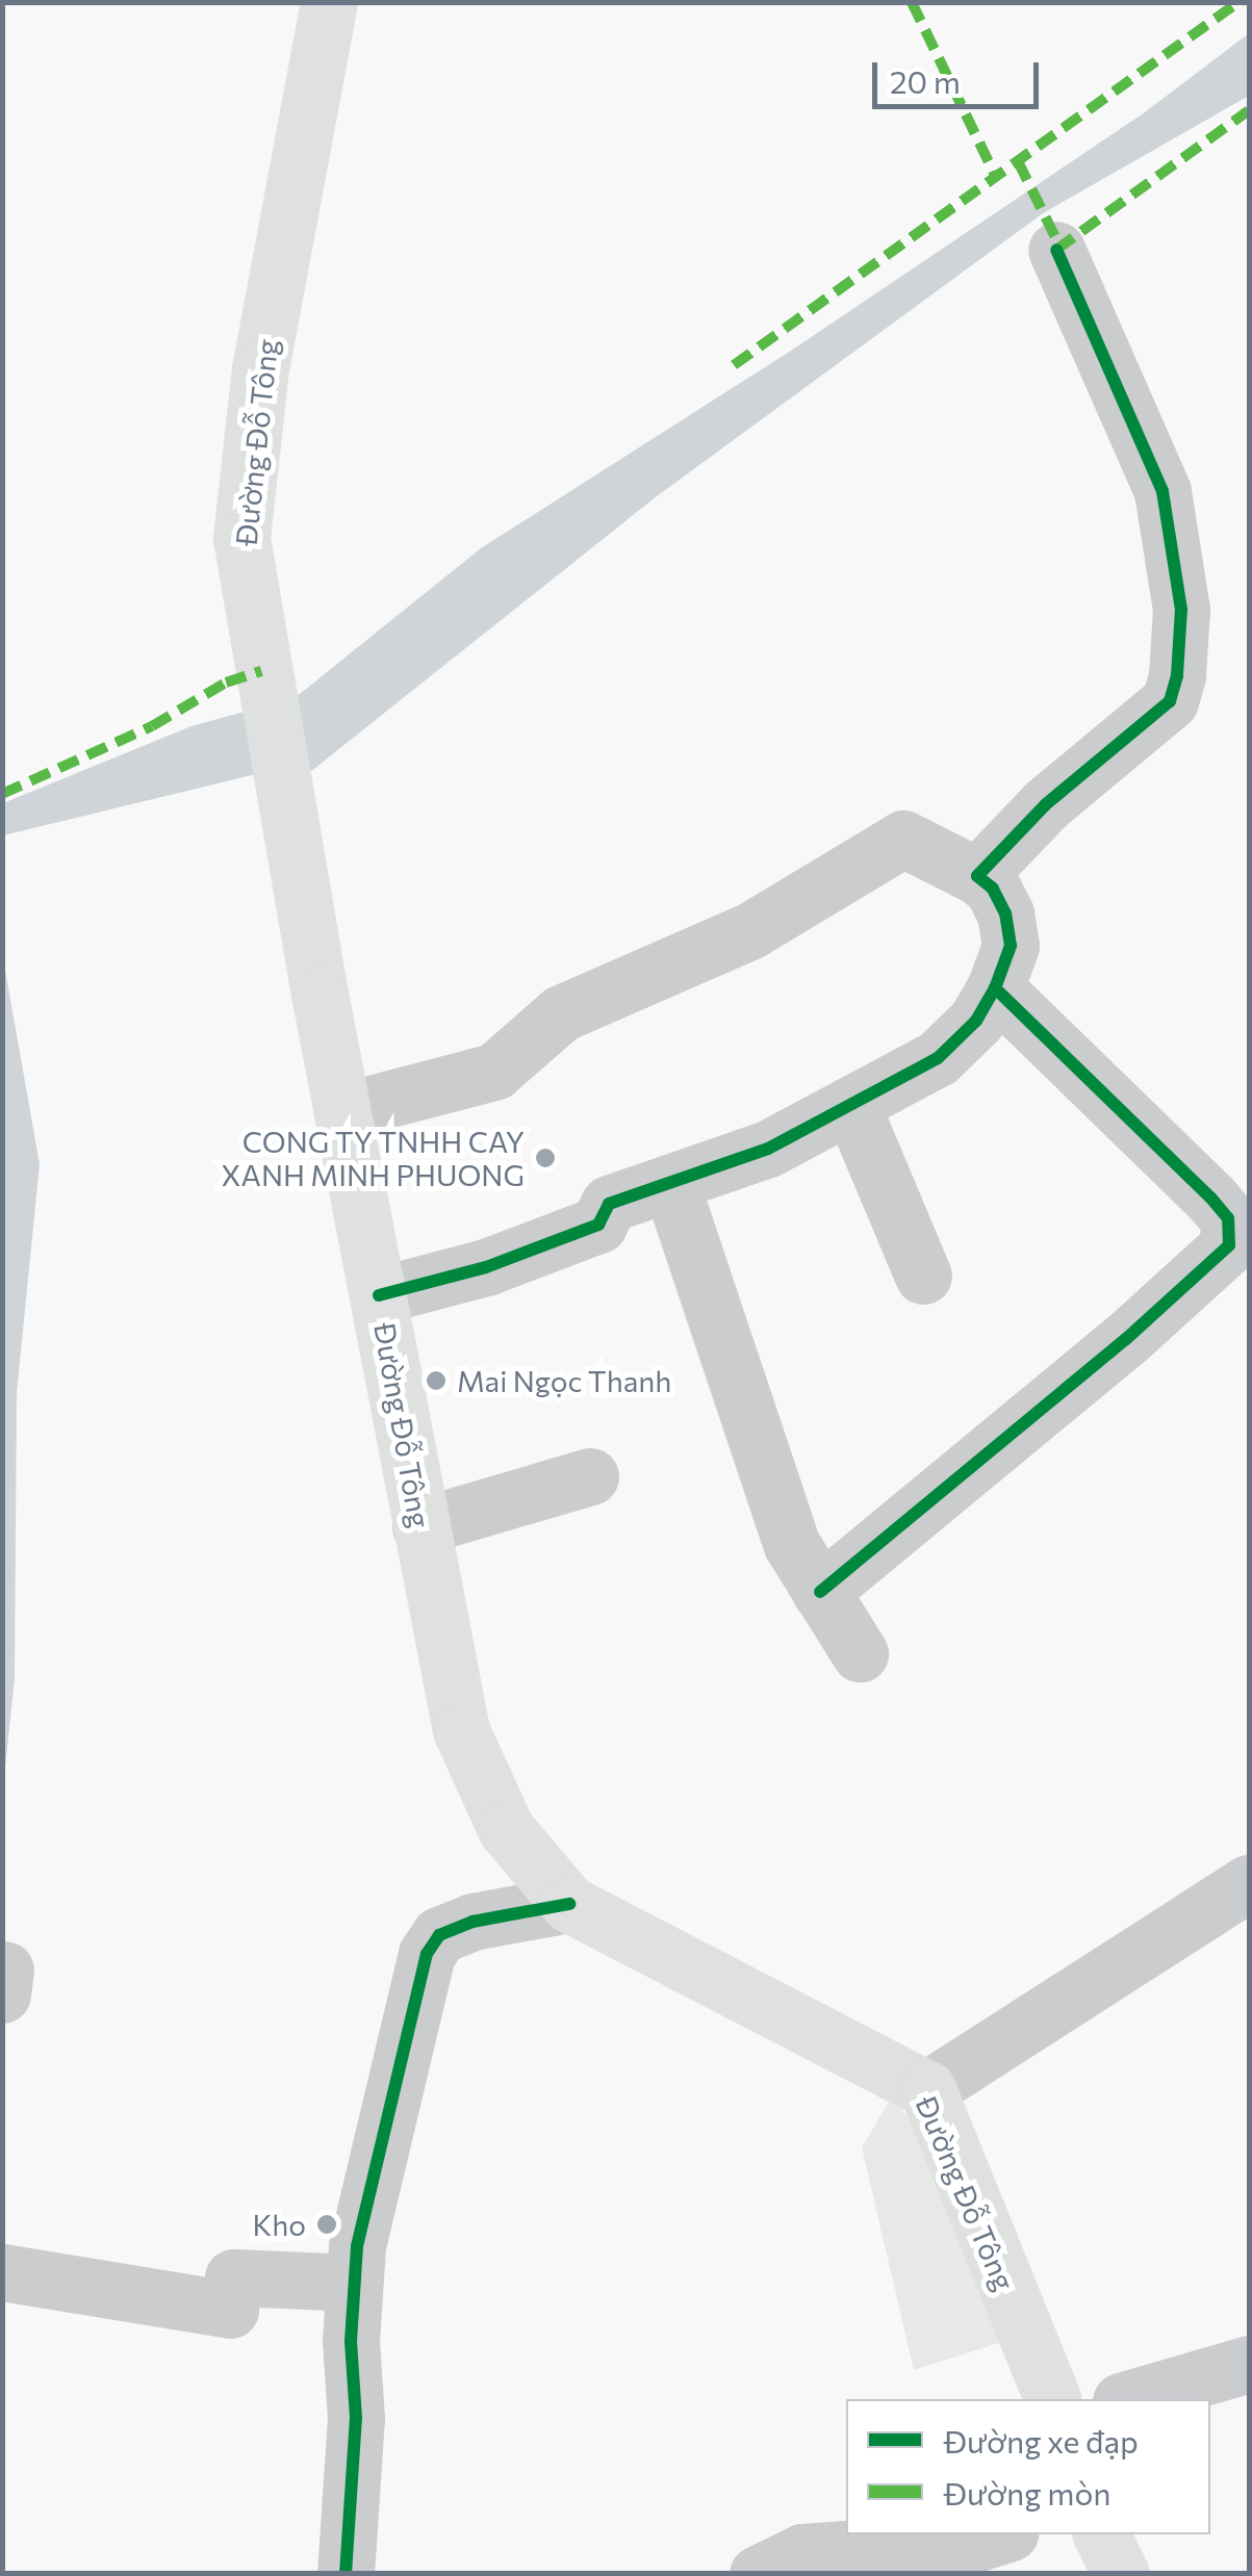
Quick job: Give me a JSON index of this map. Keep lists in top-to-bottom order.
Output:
{
  "streets": {
    "main road": ["Đường Đỗ Tông"]
  },
  "places": ["CONG TY TNHH CAY XANH MINH PHUONG", "Mai Ngọc Thanh", "Kho"],
  "legend": ["Đường xe đạp", "Đường mòn"],
  "scale_bar": "20 m"
}
